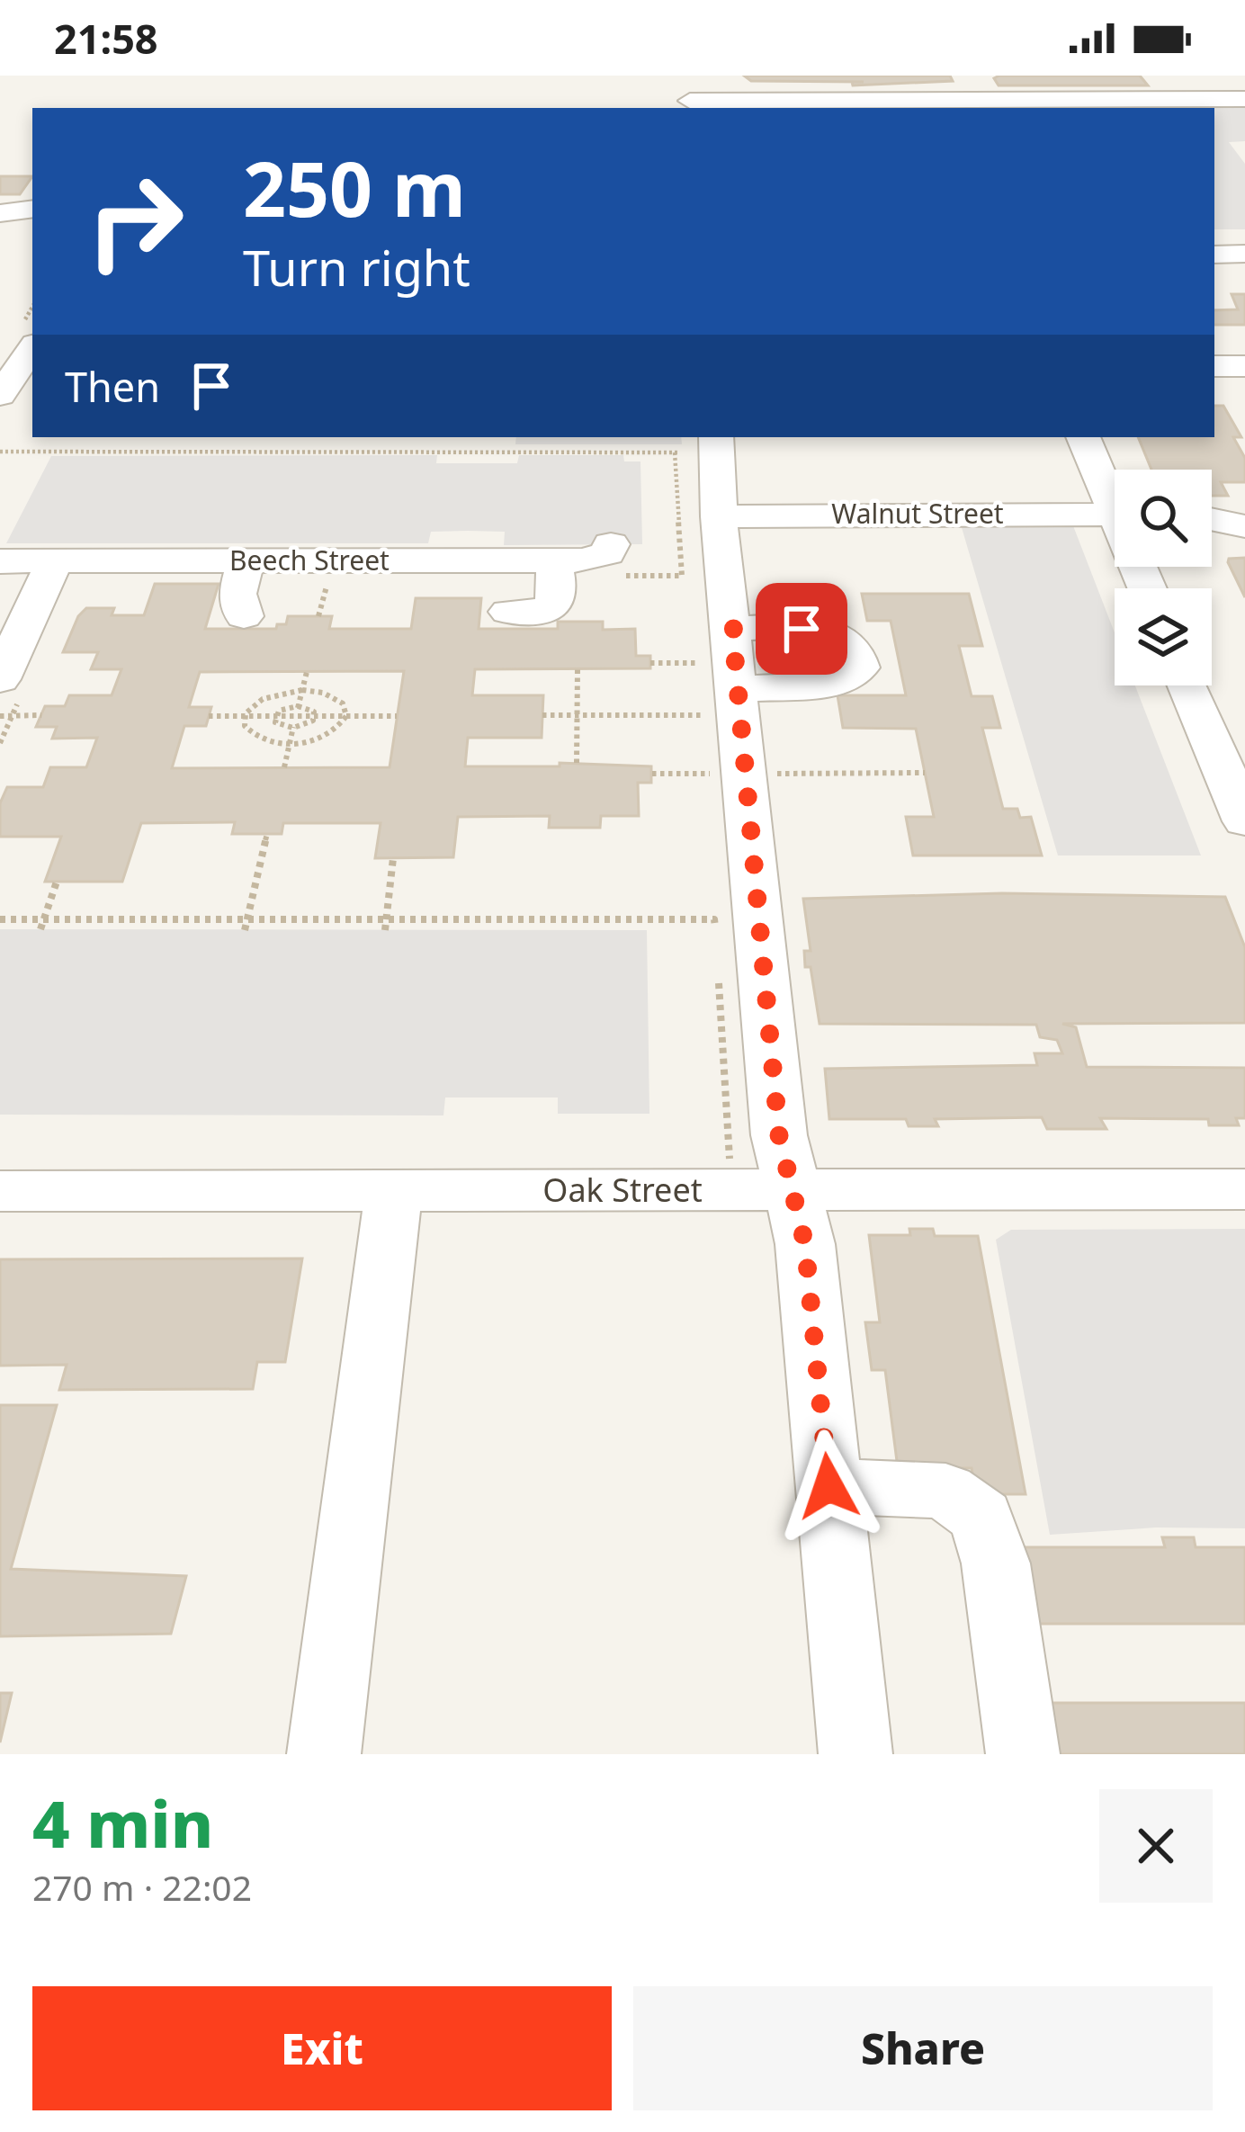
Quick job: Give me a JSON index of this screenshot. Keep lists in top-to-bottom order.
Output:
{
  "streets": {
    "street": ["Walnut Street", "Beech Street", "Oak Street"]
  },
  "page": {
    "status": "21:58",
    "turn": ["250 m", "Turn right"],
    "then": "Then",
    "heading": ["4 min", "270 m · 22:02"],
    "buttons": ["Exit", "Share"]
  }
}
